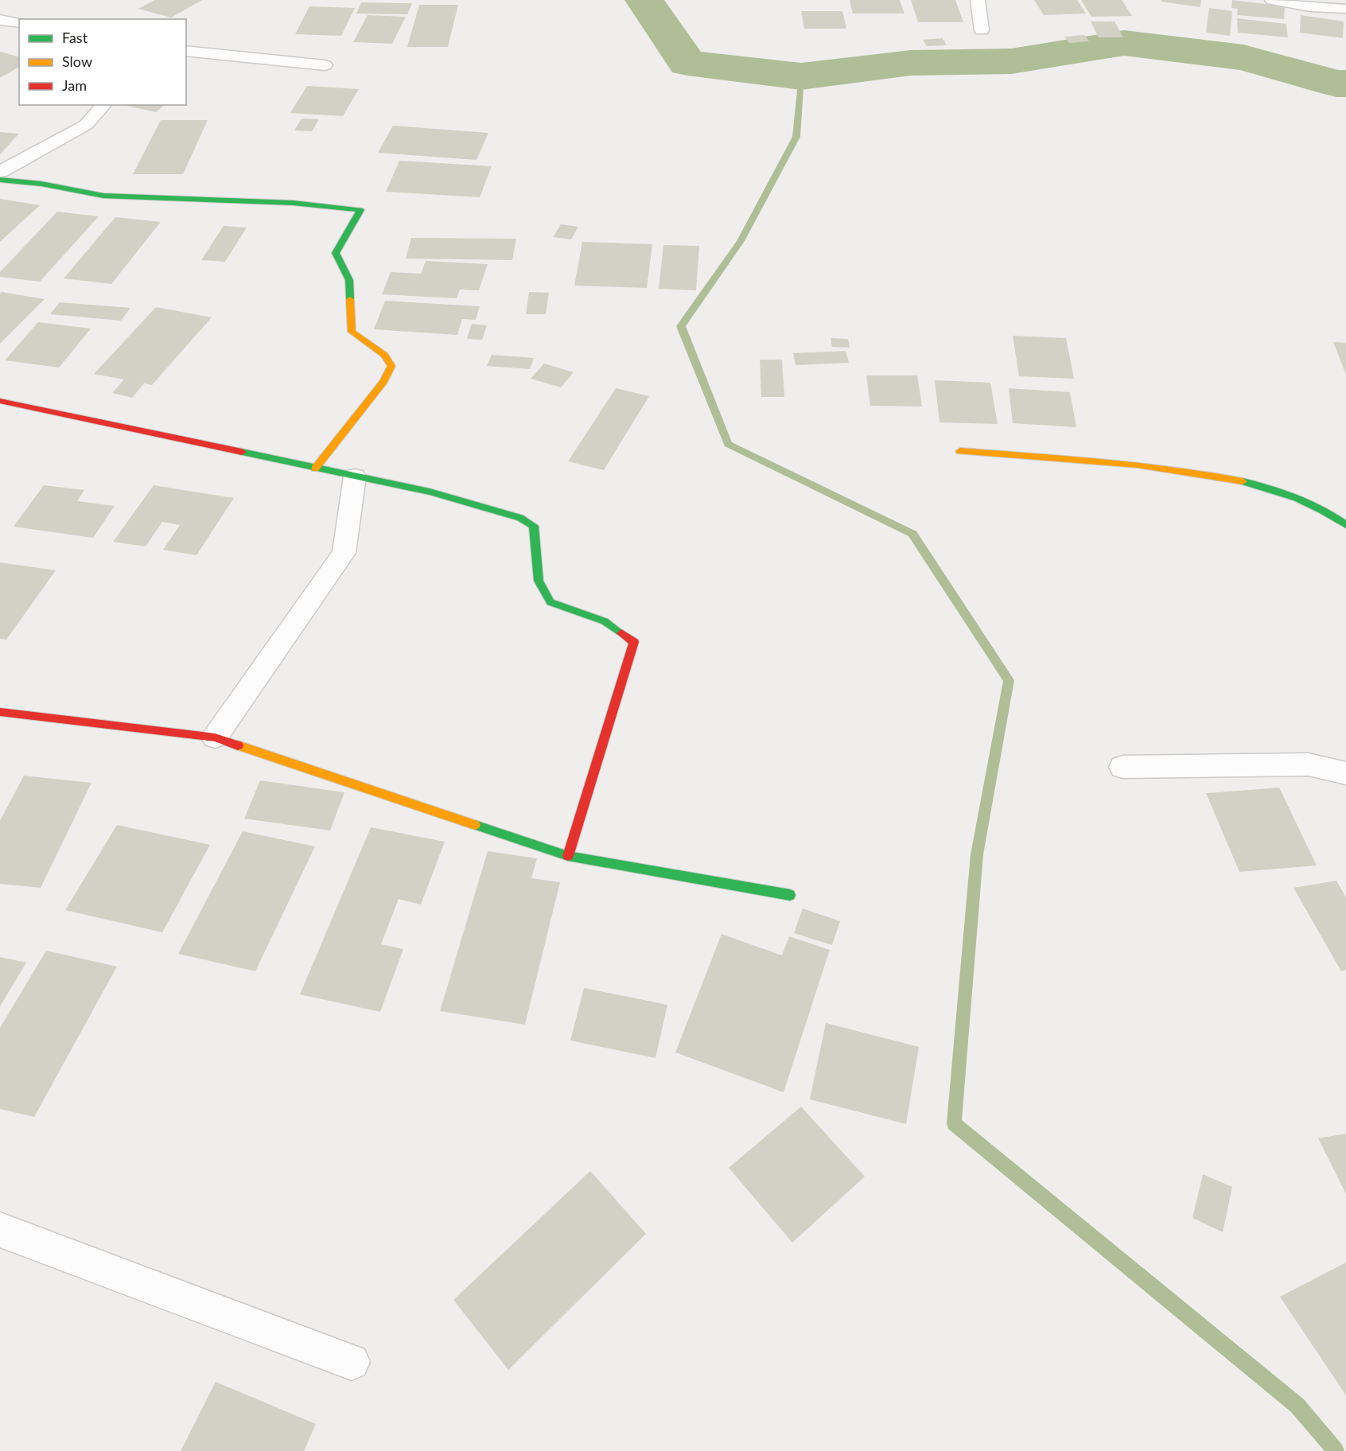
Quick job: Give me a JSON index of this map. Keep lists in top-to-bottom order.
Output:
{
  "legend": ["Fast", "Slow", "Jam"]
}
